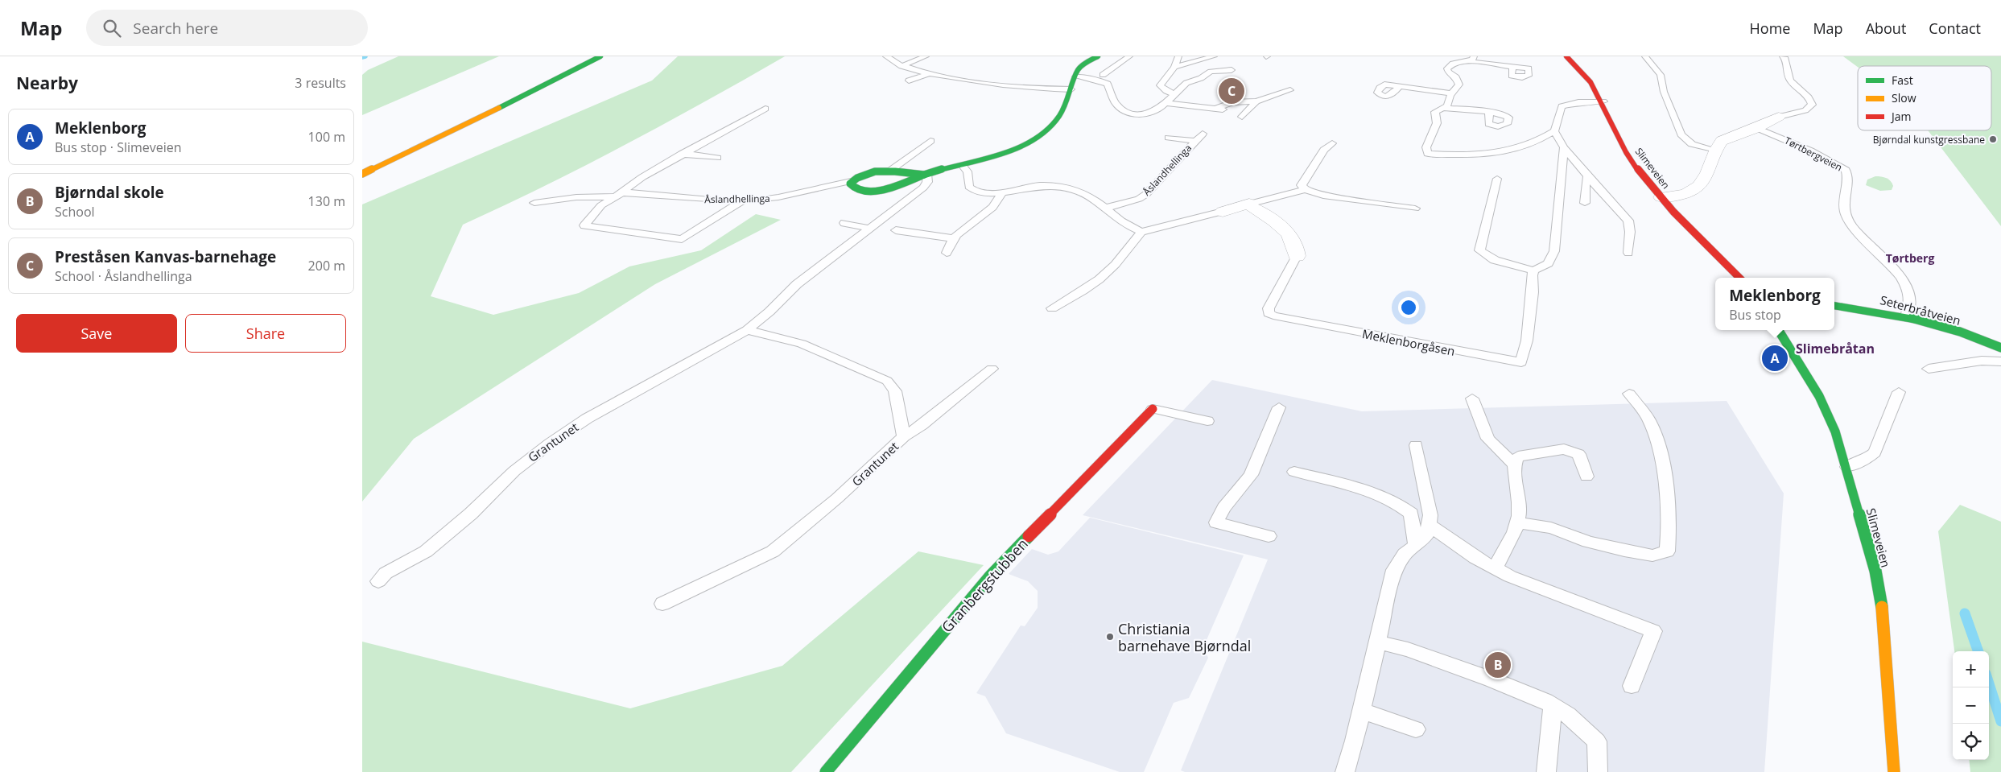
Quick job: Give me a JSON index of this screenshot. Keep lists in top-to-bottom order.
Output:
{
  "streets": {
    "main road": [
      "Slimeveien",
      "Åslandhellinga",
      "Seterbråtveien",
      "Granbergstubben"
    ],
    "lane": ["Tørtbergveien", "Meklenborgåsen", "Grantunet"]
  },
  "crossings": [
    ["Tørtbergveien", "Seterbråtveien"],
    ["Åslandhellinga", "Grantunet"]
  ],
  "districts": ["Tørtberg", "Slimebråtan"],
  "places": ["Bjørndal kunstgressbane", "Christiania barnehave Bjørndal"],
  "legend": ["Fast", "Slow", "Jam"],
  "page": {
    "header": "Map",
    "search": "Search here",
    "nav": [
      "Home",
      "Map",
      "About",
      "Contact"
    ],
    "heading": ["Nearby", "3 results"],
    "pins": ["C", "A", "B"],
    "list": [
      {
        "mark": "A",
        "name": "Meklenborg",
        "note": "Bus stop · Slimeveien",
        "value": "100 m"
      },
      {
        "mark": "B",
        "name": "Bjørndal skole",
        "note": "School",
        "value": "130 m"
      },
      {
        "mark": "C",
        "name": "Preståsen Kanvas-barnehage",
        "note": "School · Åslandhellinga",
        "value": "200 m"
      }
    ],
    "popup": ["Meklenborg", "Bus stop"],
    "buttons": ["Save", "Share"],
    "map_buttons": ["+", "−"]
  }
}
